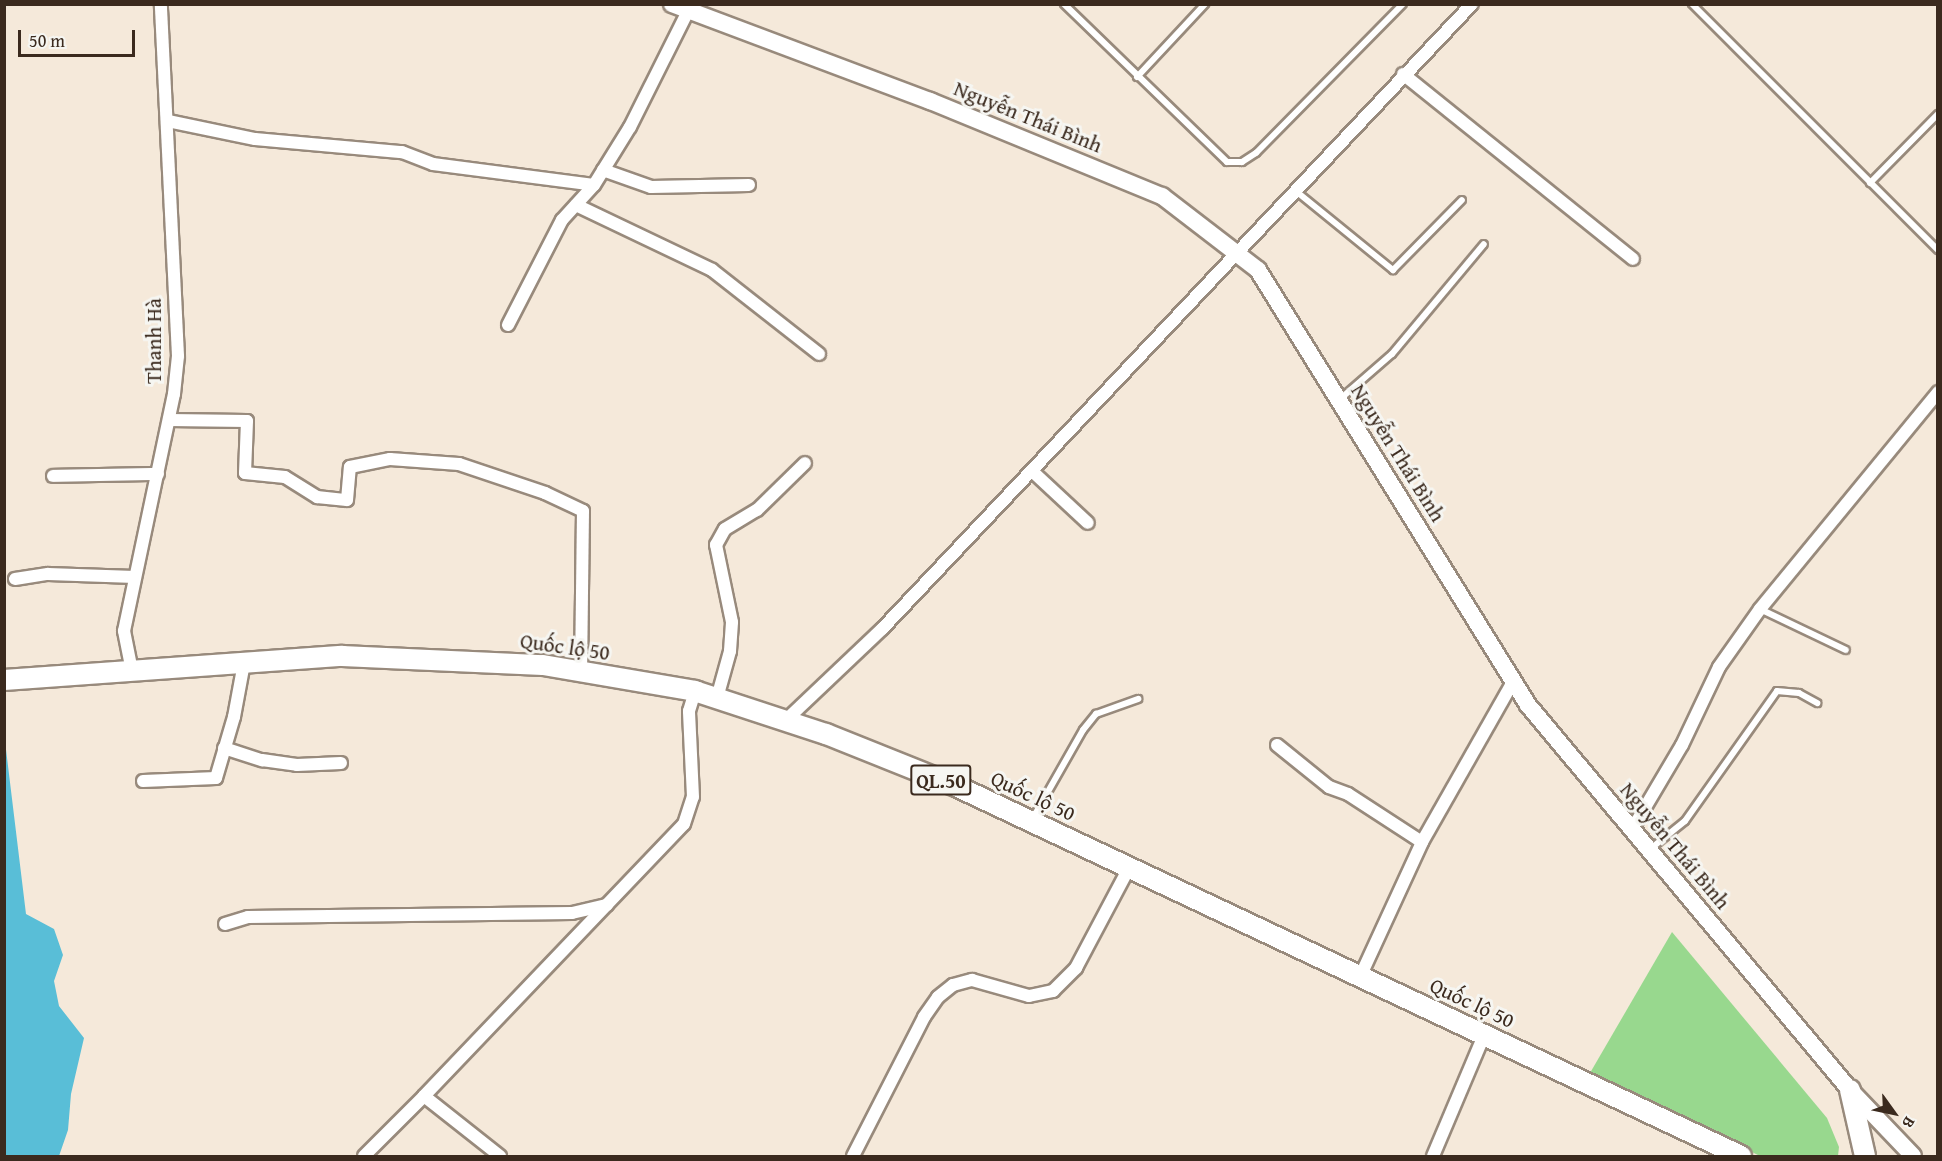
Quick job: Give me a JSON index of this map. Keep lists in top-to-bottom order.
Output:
{
  "streets": {
    "main road": ["Quốc lộ 50", "QL.50"],
    "street": ["Nguyễn Thái Bình", "Thanh Hà"]
  },
  "crossings": [
    ["Thanh Hà", "Quốc lộ 50"]
  ],
  "scale_bar": "50 m",
  "north": "bottom right"
}
